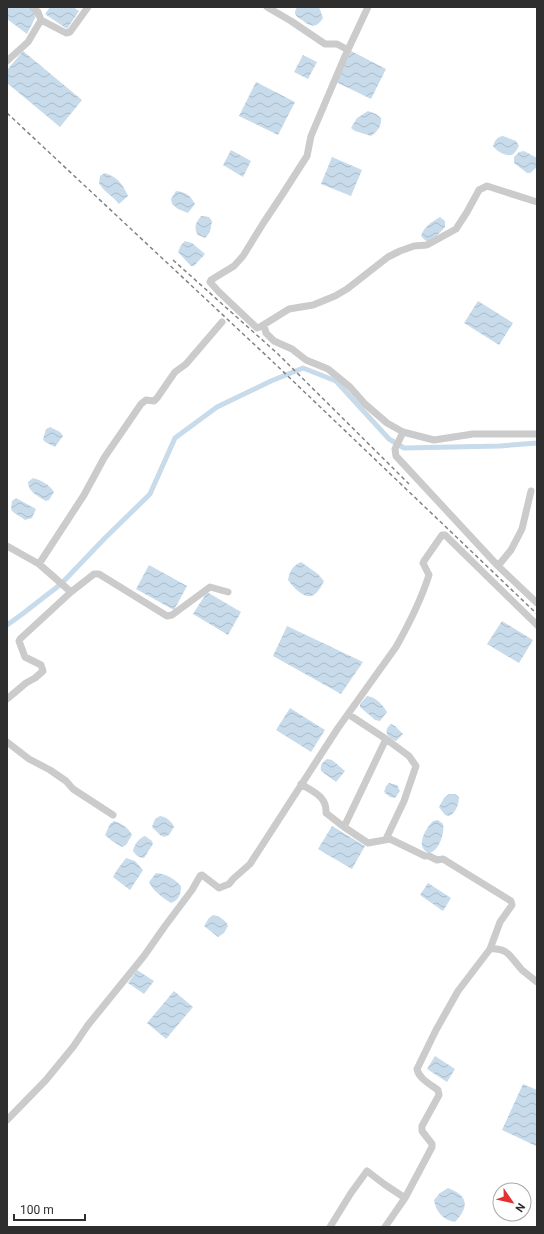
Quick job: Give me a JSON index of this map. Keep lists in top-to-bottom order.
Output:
{
  "scale_bar": "100 m",
  "north": "bottom right"
}
